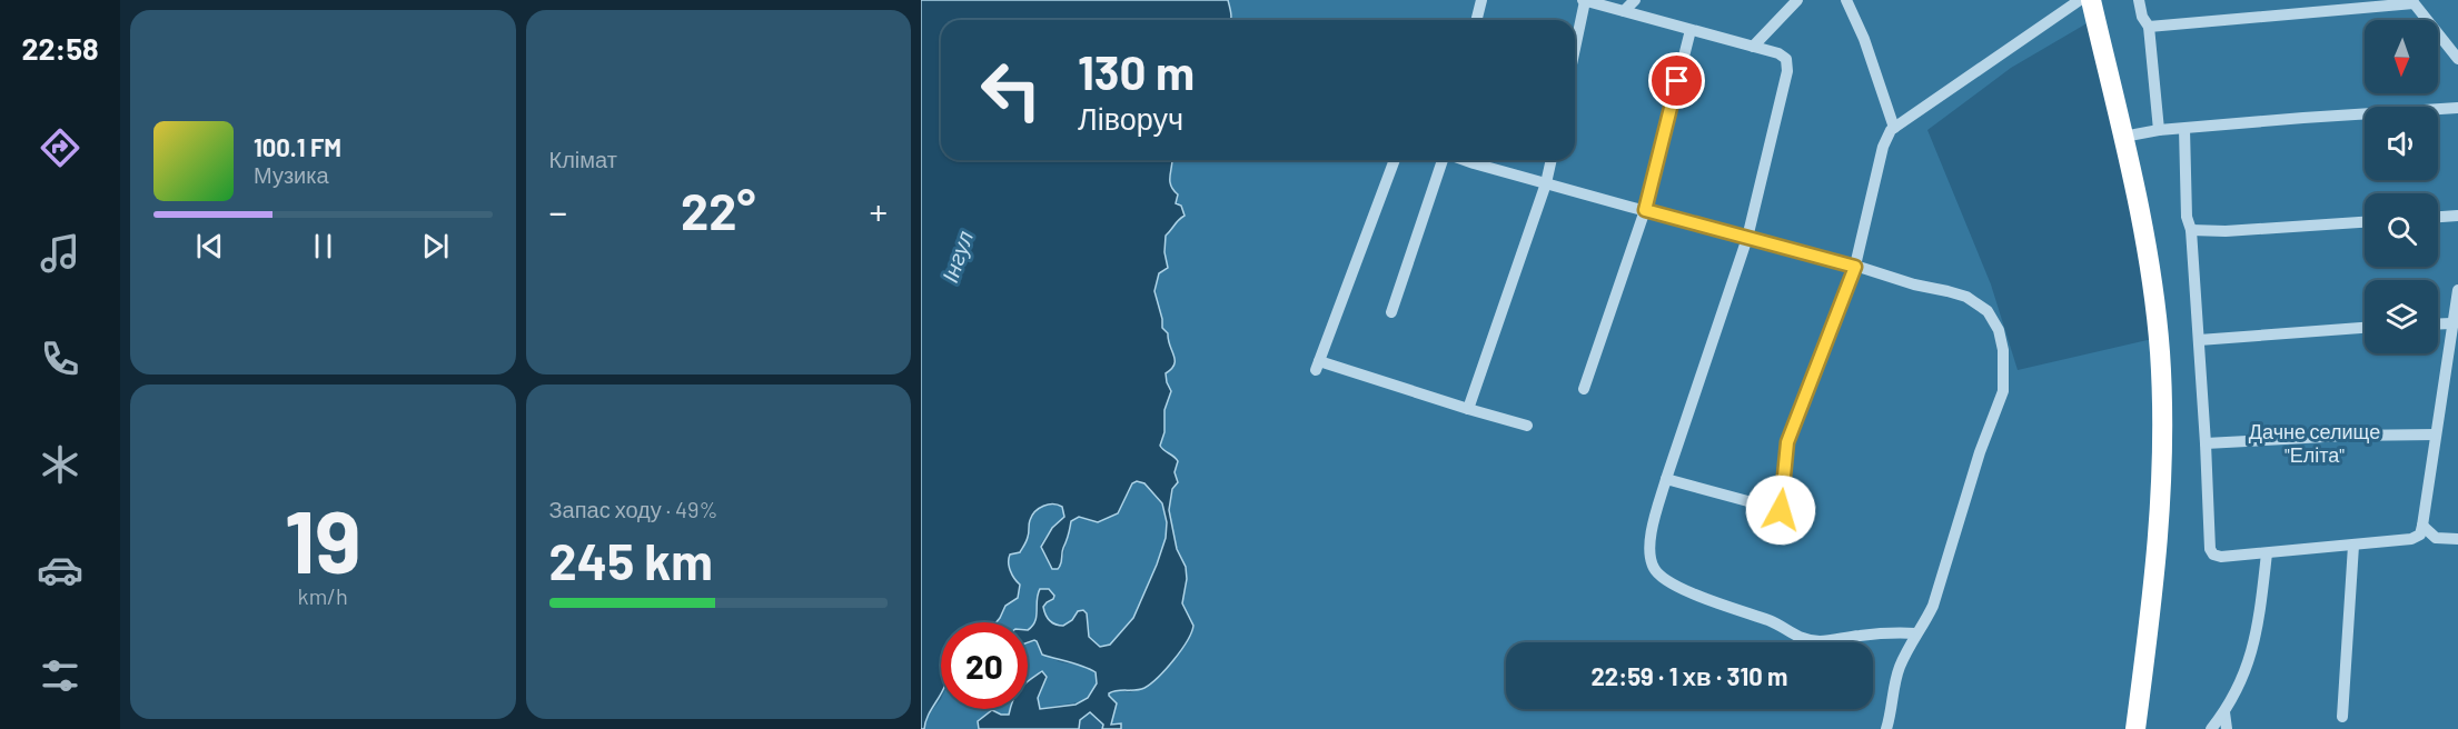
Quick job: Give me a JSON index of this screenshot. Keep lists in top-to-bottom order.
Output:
{
  "water": ["Інгул"],
  "parks": ["Дачне селище \"Еліта\""],
  "north": "bottom",
  "page": {
    "tabs": "22:58",
    "tile": [
      "Клімат",
      ["19", "km/h"],
      ["Запас ходу · 49%", "245 km"]
    ],
    "turn": ["130 m", "Ліворуч"],
    "song": ["100.1 FM", "Музика"],
    "heat": ["−", "22°", "+"],
    "limit": "20",
    "trip": "22:59 · 1 хв · 310 m"
  }
}
